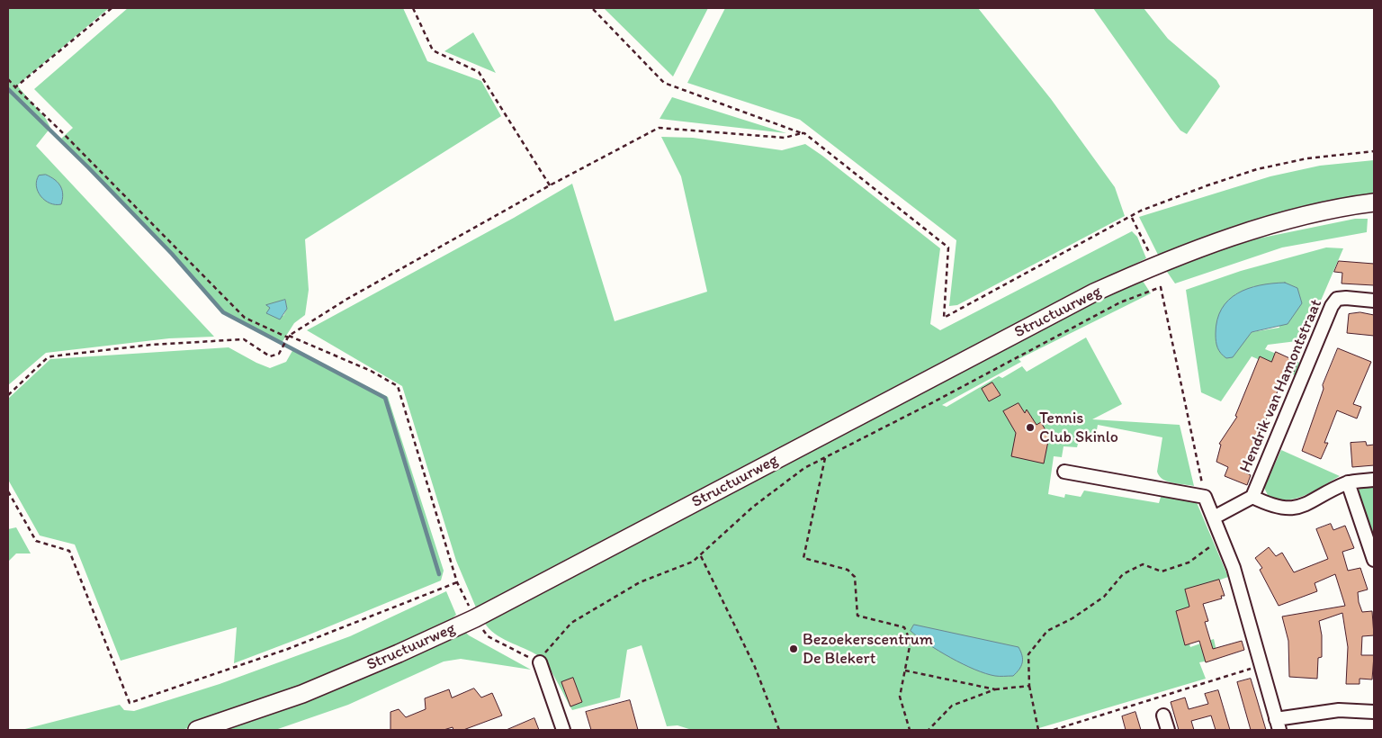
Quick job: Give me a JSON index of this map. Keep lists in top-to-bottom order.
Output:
{
  "streets": {
    "main road": ["Structuurweg"],
    "street": ["Hendrik van Hamontstraat"]
  },
  "places": ["Tennis Club Skinlo", "Bezoekerscentrum De Blekert"]
}
